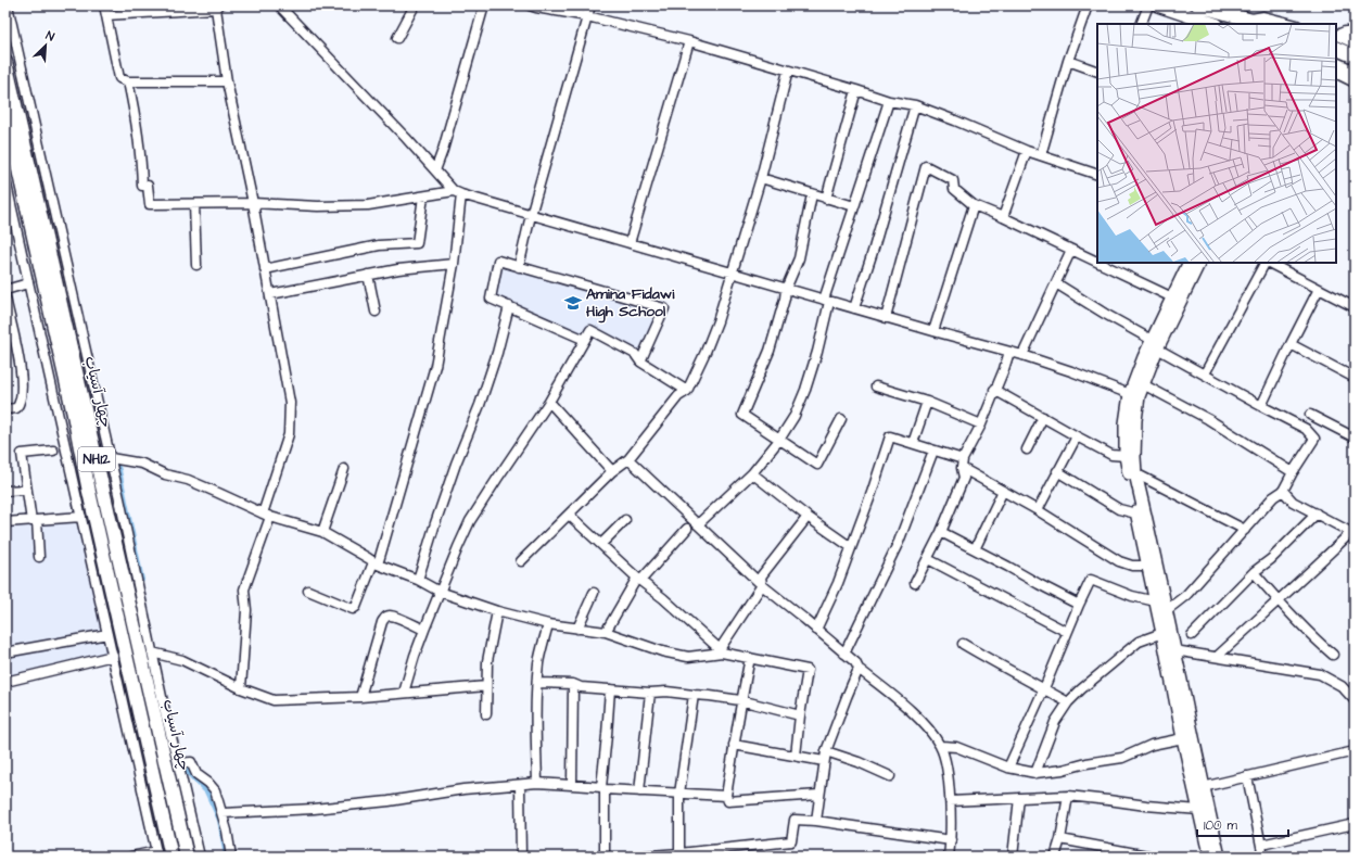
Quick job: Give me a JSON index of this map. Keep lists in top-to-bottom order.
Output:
{
  "streets": {
    "highway": ["چهار آسیاب", "NH12"]
  },
  "places": {
    "school or university": ["Amina Fidawi High School"]
  },
  "scale_bar": "100 m",
  "north": "top right"
}
